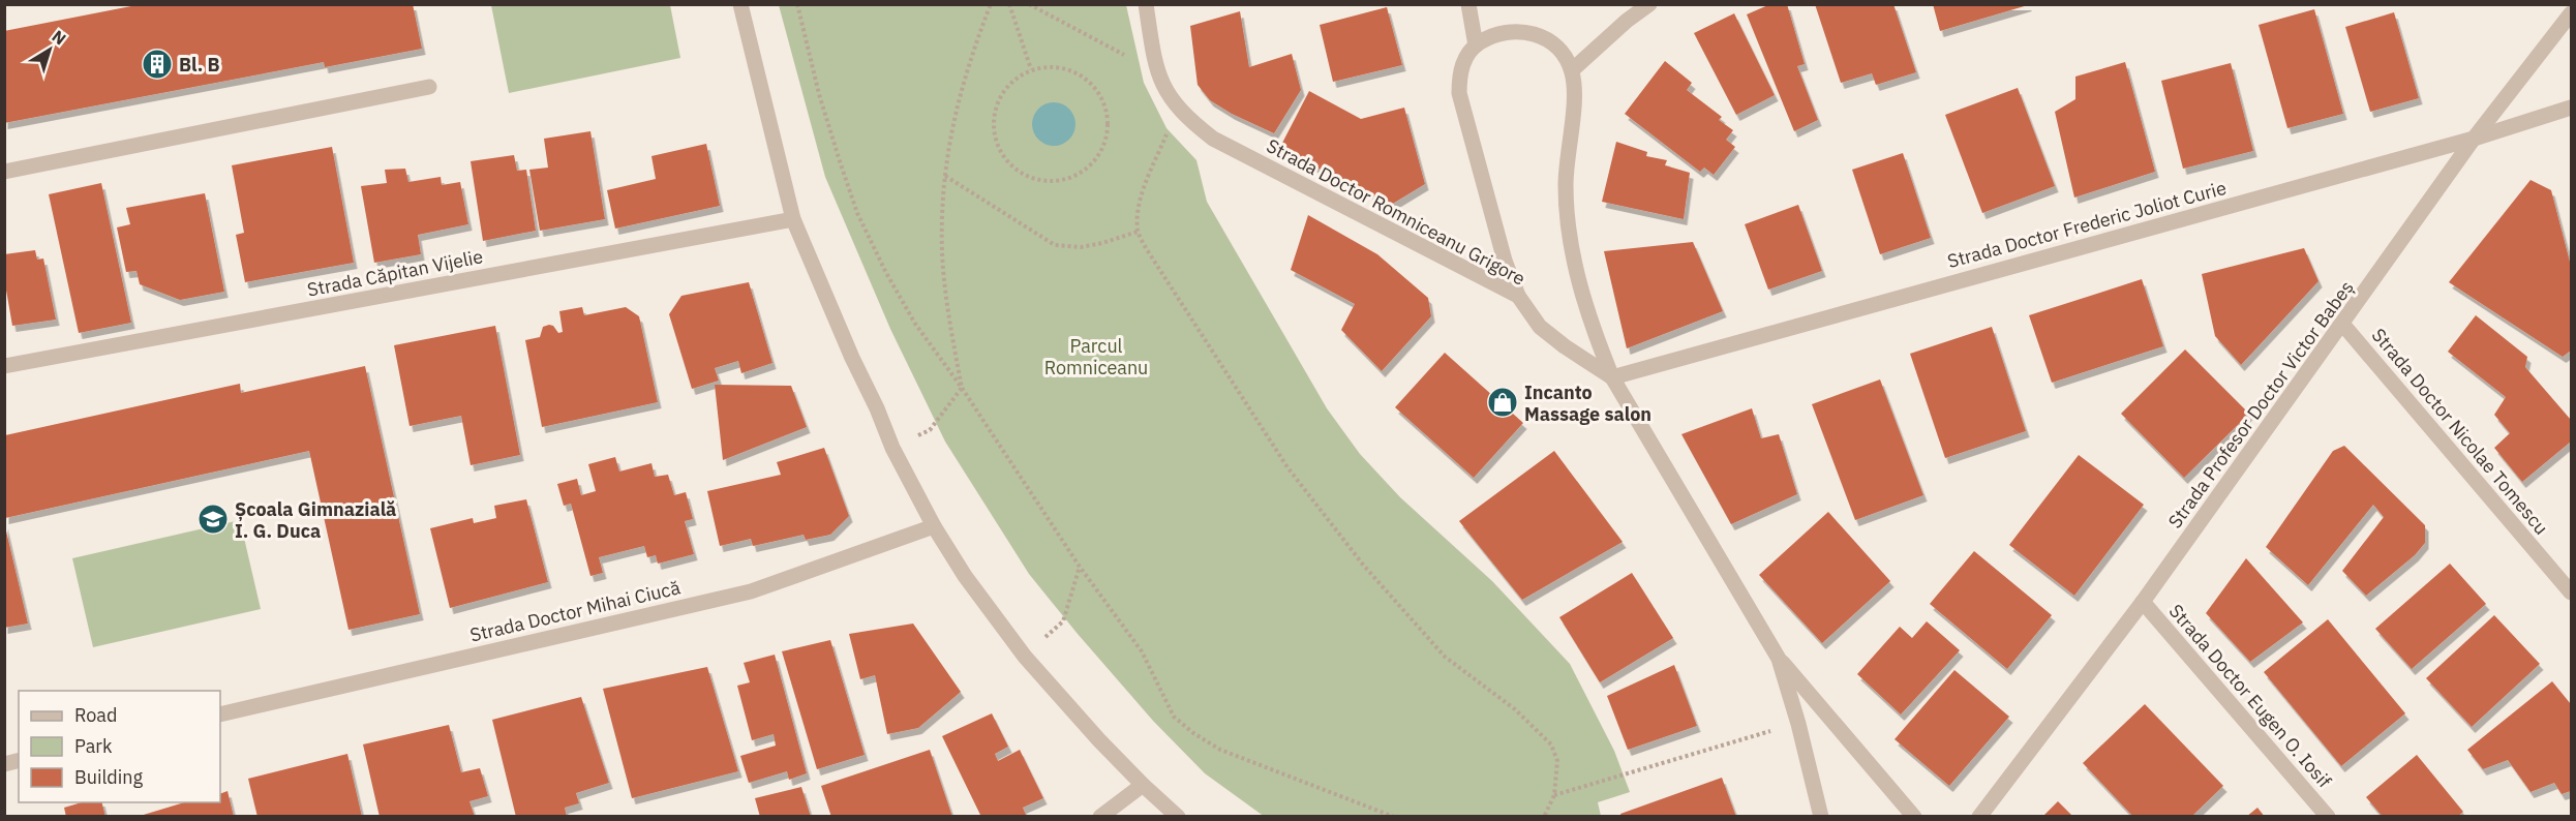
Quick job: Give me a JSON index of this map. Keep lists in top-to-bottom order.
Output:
{
  "streets": {
    "street": [
      "Strada Doctor Romniceanu Grigore",
      "Strada Doctor Frederic Joliot Curie",
      "Strada Căpitan Vijelie",
      "Strada Profesor Doctor Victor Babeș",
      "Strada Doctor Nicolae Tomescu",
      "Strada Doctor Mihai Ciucă",
      "Strada Doctor Eugen O. Iosif"
    ]
  },
  "crossings": [
    ["Strada Doctor Romniceanu Grigore", "Strada Doctor Frederic Joliot Curie"],
    ["Strada Doctor Frederic Joliot Curie", "Strada Profesor Doctor Victor Babeș"],
    ["Strada Profesor Doctor Victor Babeș", "Strada Doctor Nicolae Tomescu"],
    ["Strada Profesor Doctor Victor Babeș", "Strada Doctor Eugen O. Iosif"]
  ],
  "parks": ["Parcul Romniceanu"],
  "places": {
    "building": ["Bl. B"],
    "shop": ["Incanto Massage salon"],
    "school or university": ["Școala Gimnazială I. G. Duca"]
  },
  "legend": ["Road", "Park", "Building"],
  "north": "top right"
}
